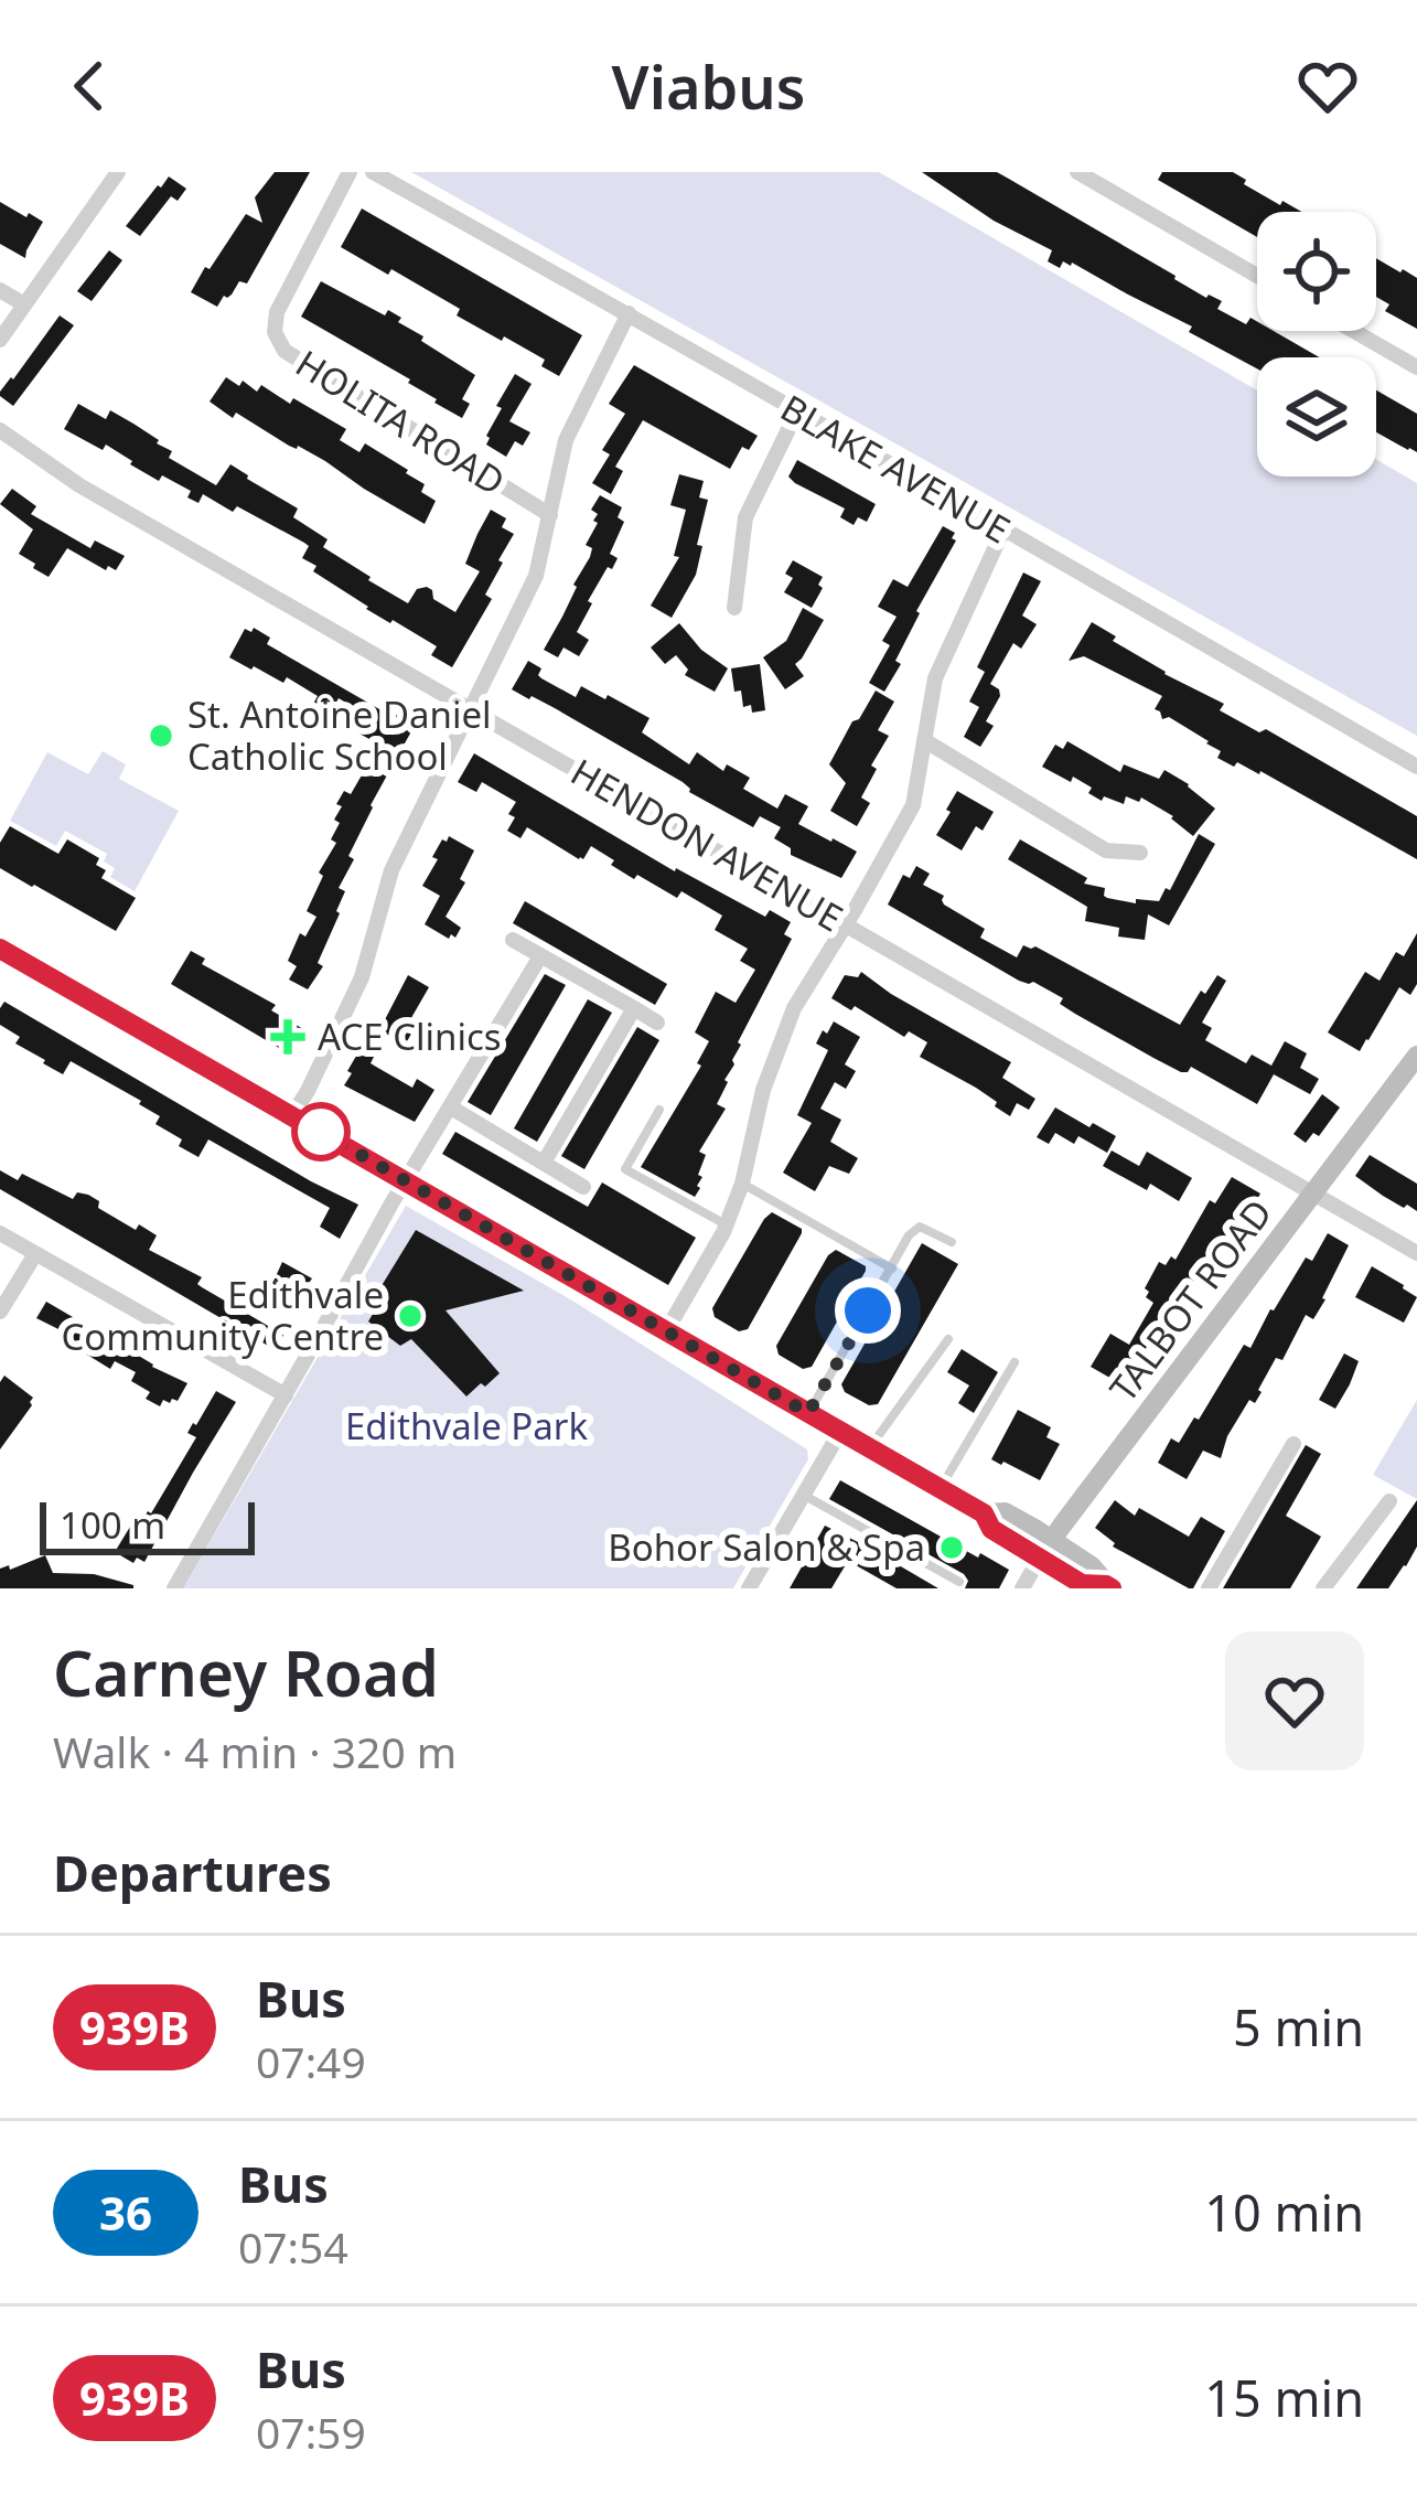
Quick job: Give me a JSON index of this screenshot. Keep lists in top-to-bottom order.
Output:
{
  "streets": {
    "main road": ["TALBOT ROAD"],
    "street": ["HOLITA ROAD", "BLAKE AVENUE", "HENDON AVENUE"]
  },
  "crossings": [
    ["HENDON AVENUE", "TALBOT ROAD"]
  ],
  "parks": ["Edithvale Park"],
  "places": {
    "other": ["St. Antoine Daniel Catholic School", "Edithvale Community Centre", "Bohor Salon & Spa"],
    "health": ["ACE Clinics"]
  },
  "lines": ["bus line 939B"],
  "scale_bar": "100 m",
  "page": {
    "header": "Viabus",
    "scale": "100 m",
    "heading": [
      ["Carney Road", "Walk · 4 min · 320 m"],
      "Departures"
    ],
    "list": [
      {
        "mark": "939B",
        "name": "Bus",
        "note": "07:49",
        "value": "5 min"
      },
      {
        "mark": "36",
        "name": "Bus",
        "note": "07:54",
        "value": "10 min"
      },
      {
        "mark": "939B",
        "name": "Bus",
        "note": "07:59",
        "value": "15 min"
      }
    ]
  }
}
